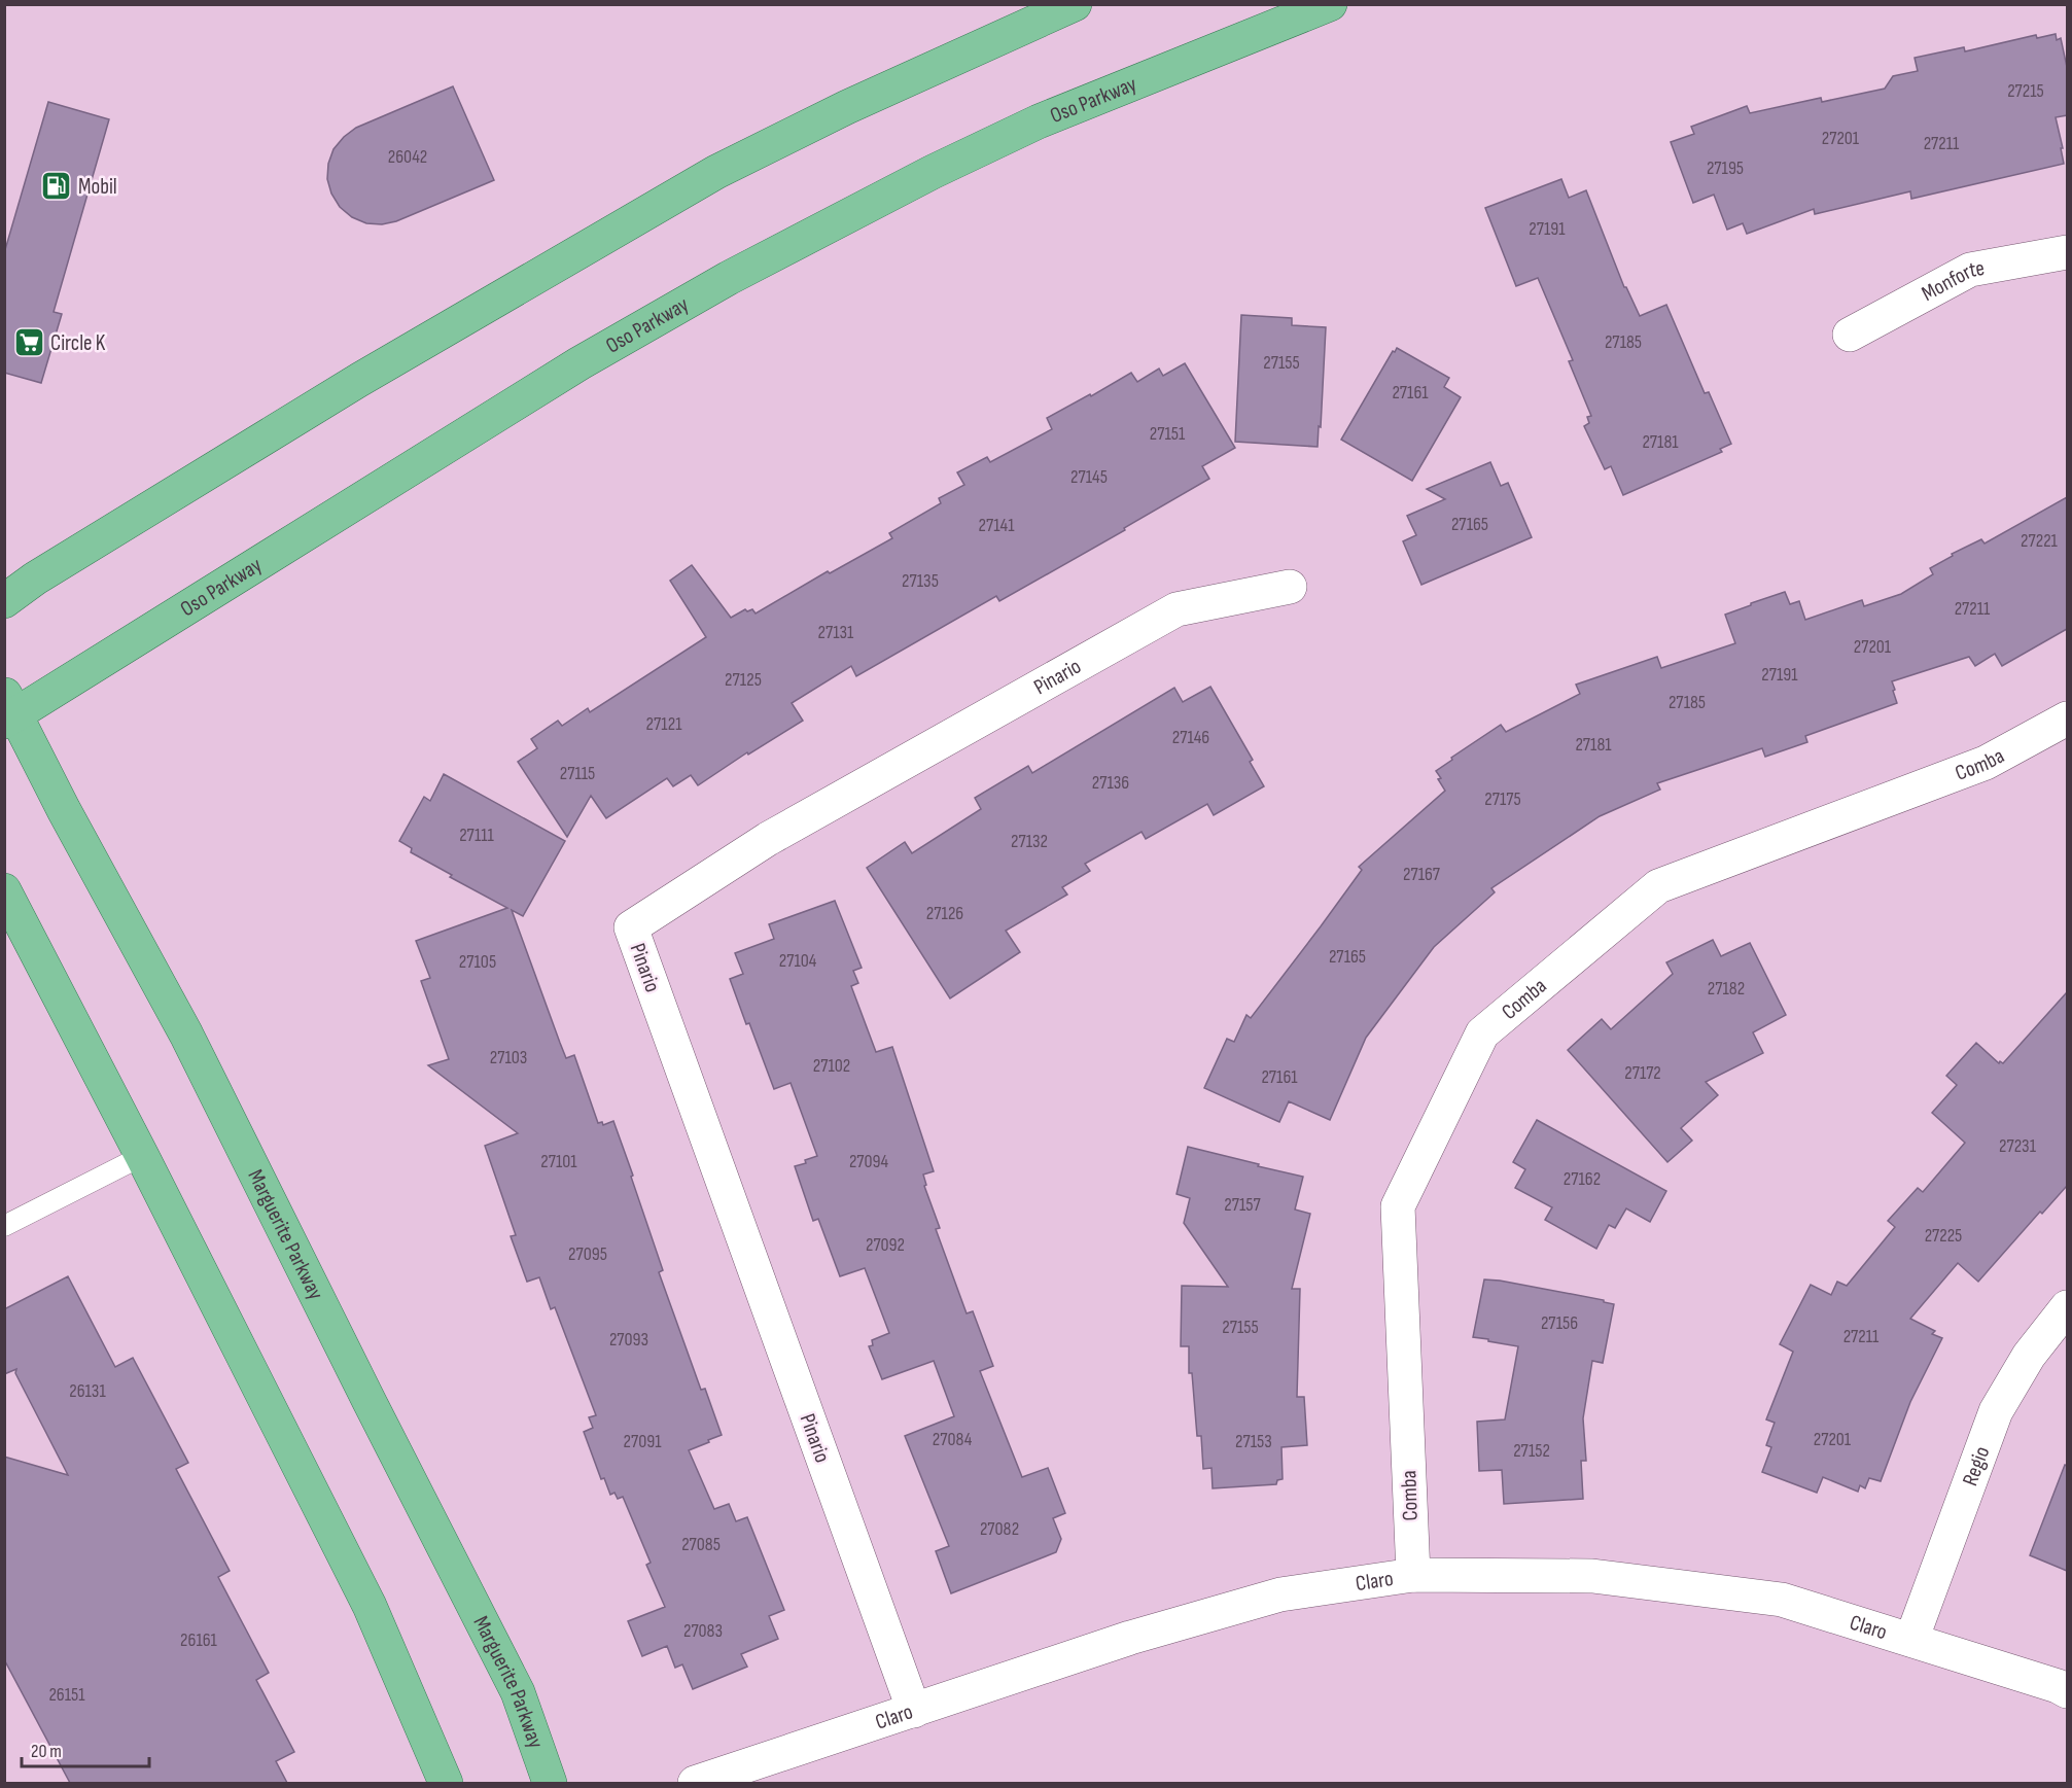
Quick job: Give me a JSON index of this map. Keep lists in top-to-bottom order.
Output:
{
  "streets": {
    "main road": ["Oso Parkway", "Marguerite Parkway"],
    "street": [
      "Monforte",
      "Pinario",
      "Comba",
      "Regio",
      "Claro"
    ]
  },
  "crossings": [
    ["Oso Parkway", "Marguerite Parkway"],
    ["Pinario", "Claro"],
    ["Comba", "Claro"],
    ["Regio", "Claro"]
  ],
  "places": {
    "fuel station": ["Mobil"],
    "supermarket": ["Circle K"]
  },
  "house_numbers": [
    "27215",
    "27201",
    "27211",
    "26042",
    "27195",
    "27191",
    "27185",
    "27155",
    "27161",
    "27151",
    "27181",
    "27145",
    "27165",
    "27141",
    "27221",
    "27135",
    "27211",
    "27131",
    "27201",
    "27191",
    "27125",
    "27185",
    "27121",
    "27146",
    "27181",
    "27115",
    "27136",
    "27175",
    "27111",
    "27132",
    "27167",
    "27126",
    "27165",
    "27104",
    "27105",
    "27182",
    "27103",
    "27102",
    "27172",
    "27161",
    "27231",
    "27101",
    "27094",
    "27162",
    "27157",
    "27225",
    "27092",
    "27095",
    "27156",
    "27155",
    "27211",
    "27093",
    "26131",
    "27084",
    "27201",
    "27091",
    "27153",
    "27152",
    "27082",
    "27085",
    "27083",
    "26161",
    "26151"
  ],
  "scale_bar": "20 m"
}
